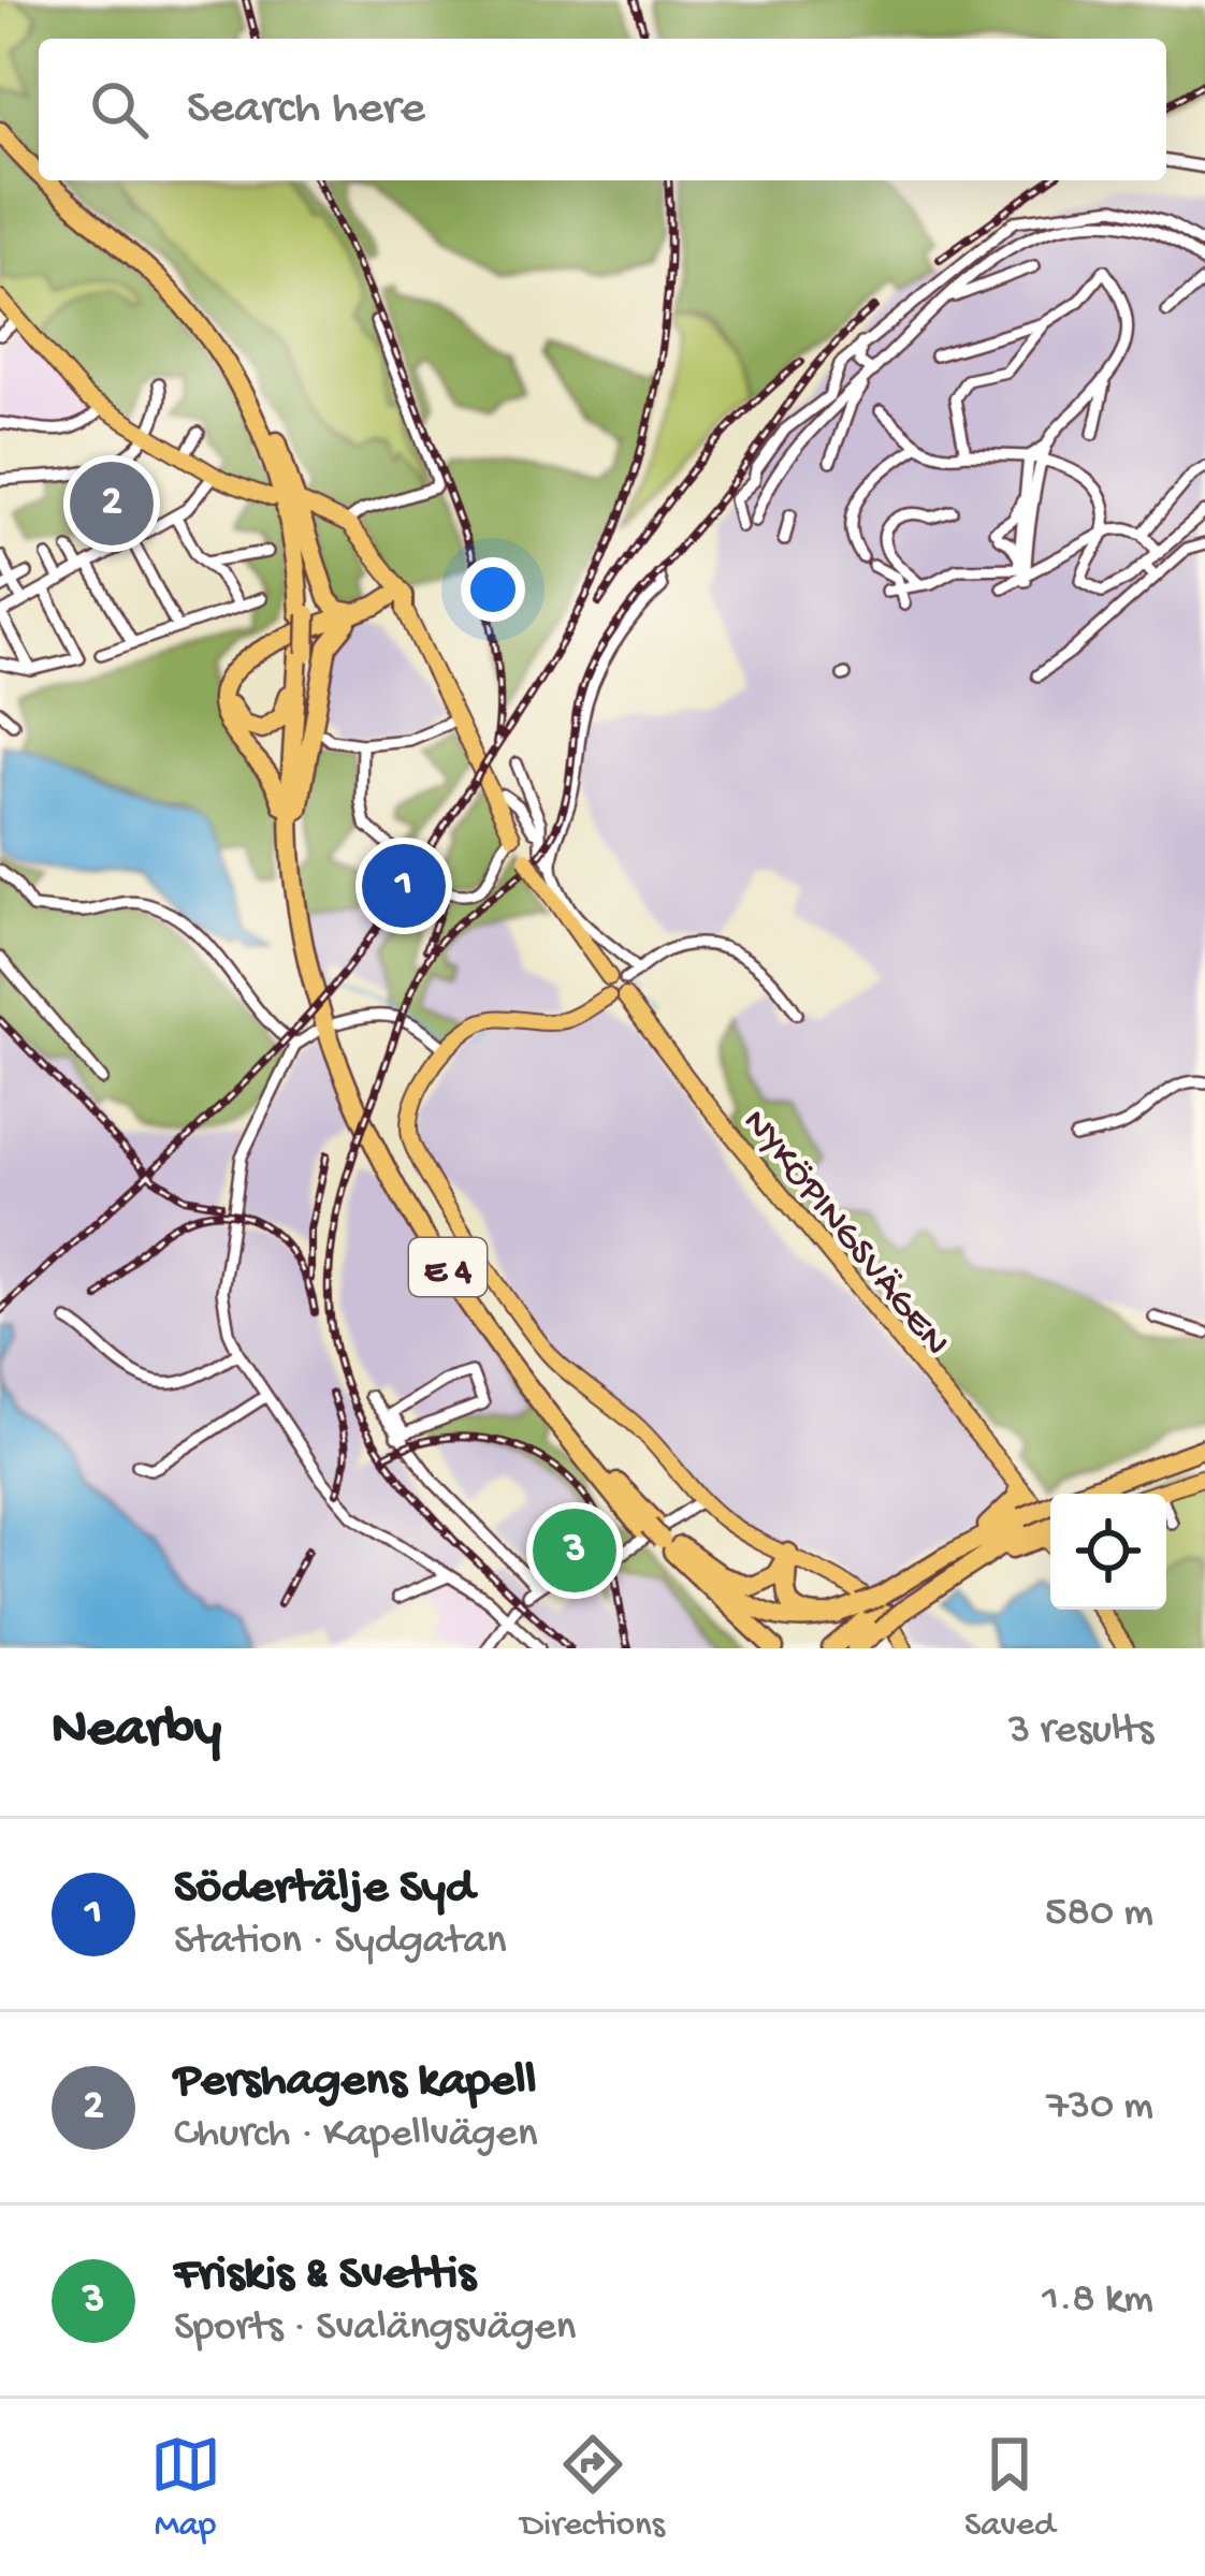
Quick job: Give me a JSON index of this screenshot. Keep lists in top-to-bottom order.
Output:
{
  "streets": {
    "highway": ["E 4"],
    "main road": ["NYKÖPINGSVÄGEN"]
  },
  "page": {
    "search": "Search here",
    "pins": ["2", "1", "3"],
    "heading": ["Nearby", "3 results"],
    "list": [
      {
        "mark": "1",
        "name": "Södertälje Syd",
        "note": "Station · Sydgatan",
        "value": "580 m"
      },
      {
        "mark": "2",
        "name": "Pershagens kapell",
        "note": "Church · Kapellvägen",
        "value": "730 m"
      },
      {
        "mark": "3",
        "name": "Friskis & Svettis",
        "note": "Sports · Svalängsvägen",
        "value": "1.8 km"
      }
    ],
    "nav": ["Map", "Directions", "Saved"]
  }
}
